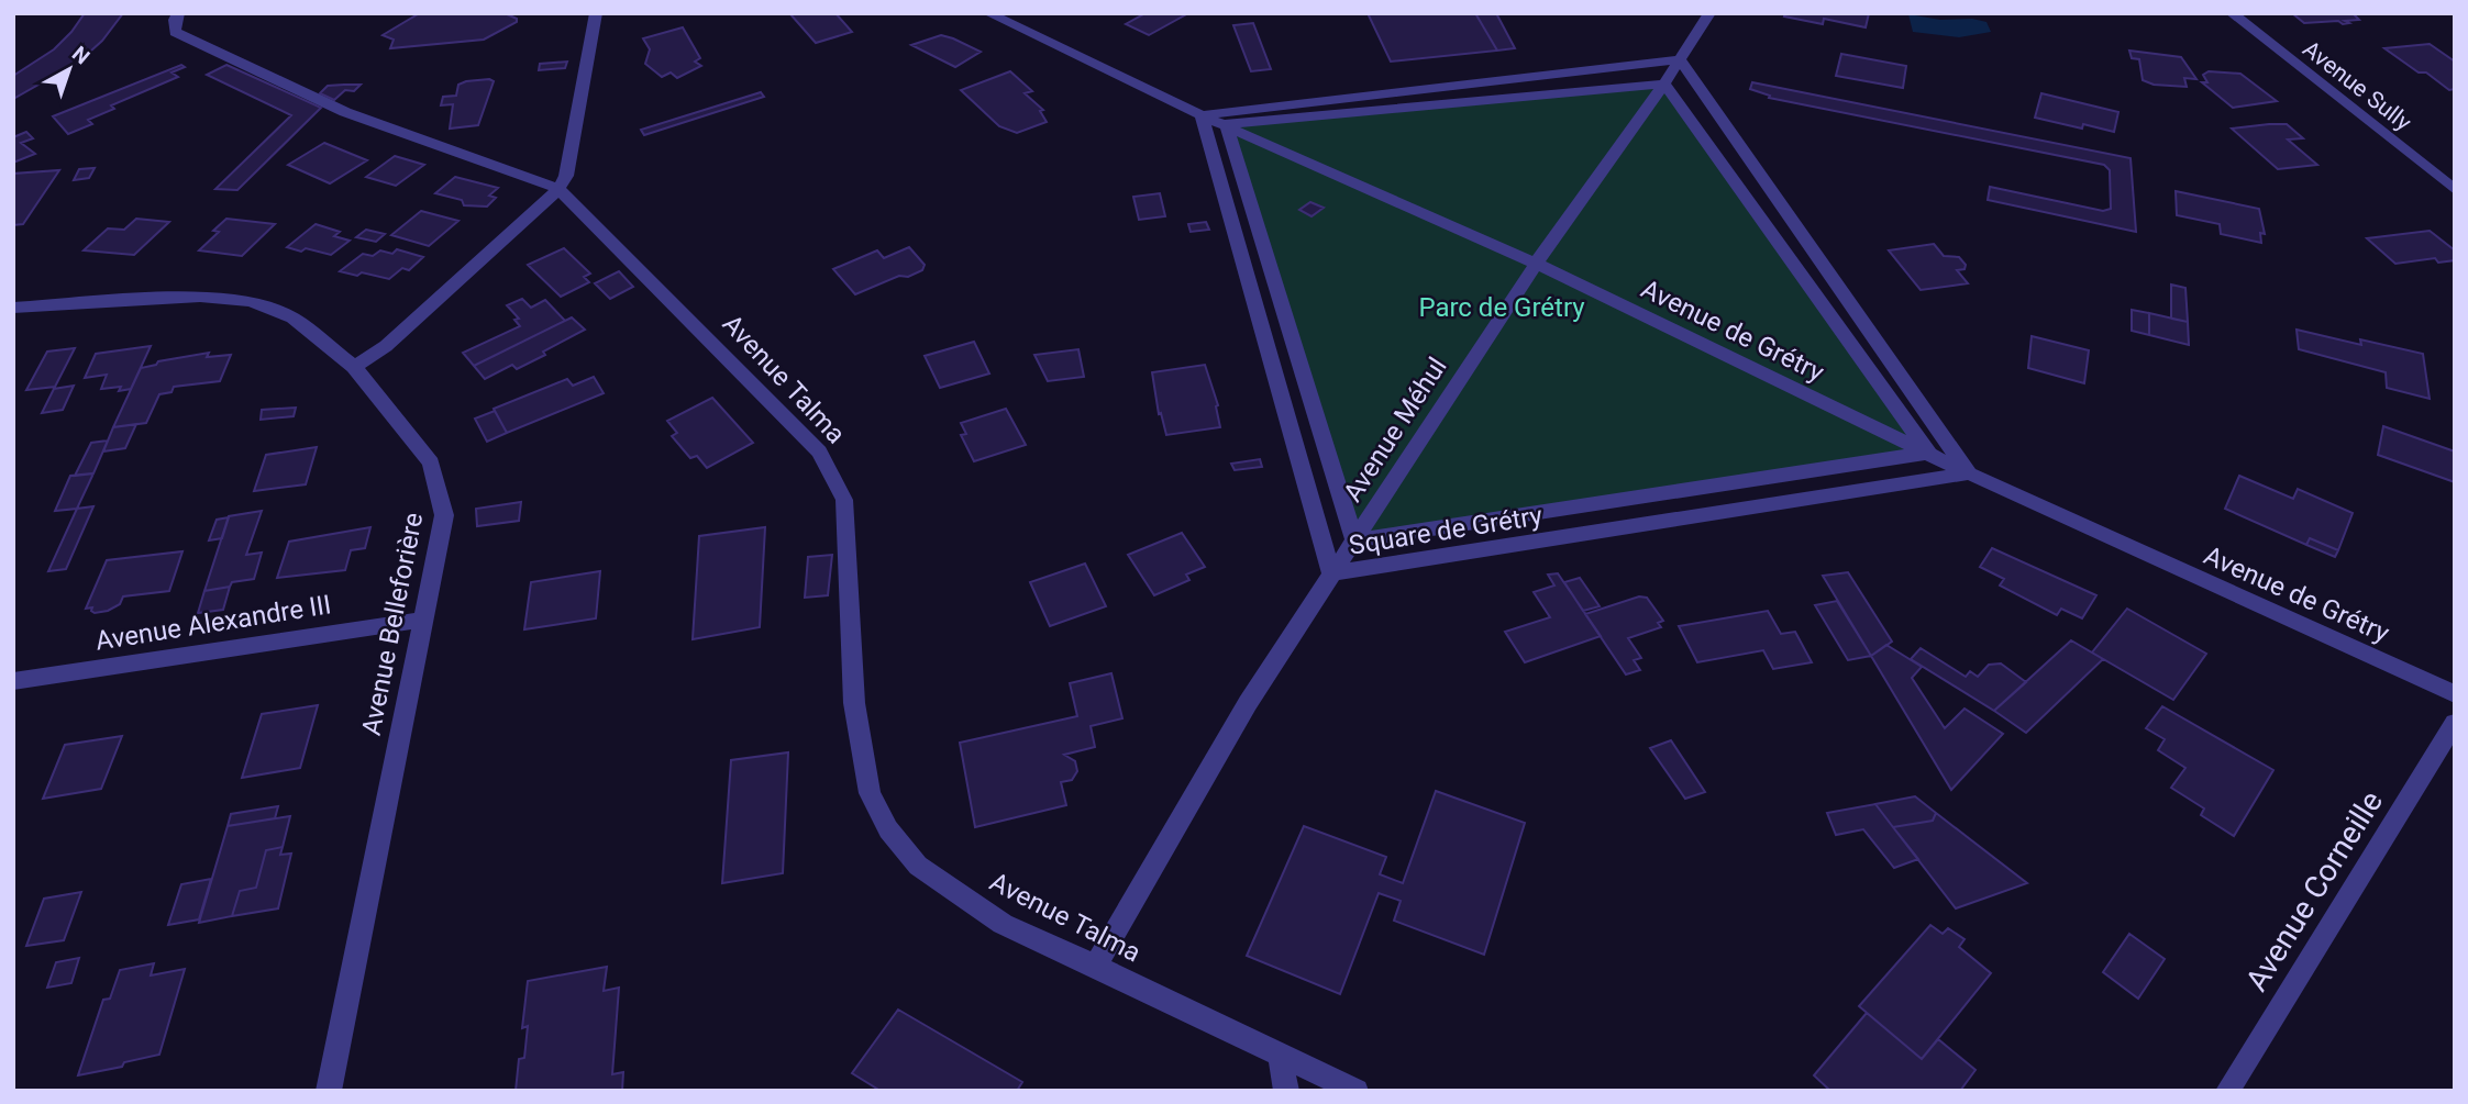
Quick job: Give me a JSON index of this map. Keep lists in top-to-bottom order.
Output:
{
  "streets": {
    "street": [
      "Avenue Sully",
      "Avenue de Grétry",
      "Avenue Talma",
      "Avenue Méhul",
      "Square de Grétry",
      "Avenue Alexandre III",
      "Avenue Belleforière",
      "Avenue Corneille"
    ]
  },
  "crossings": [
    ["Avenue de Grétry", "Avenue Méhul"],
    ["Avenue de Grétry", "Square de Grétry"],
    ["Avenue Talma", "Avenue Méhul"],
    ["Avenue Méhul", "Square de Grétry"],
    ["Avenue Alexandre III", "Avenue Belleforière"]
  ],
  "parks": ["Parc de Grétry"],
  "north": "top right"
}
